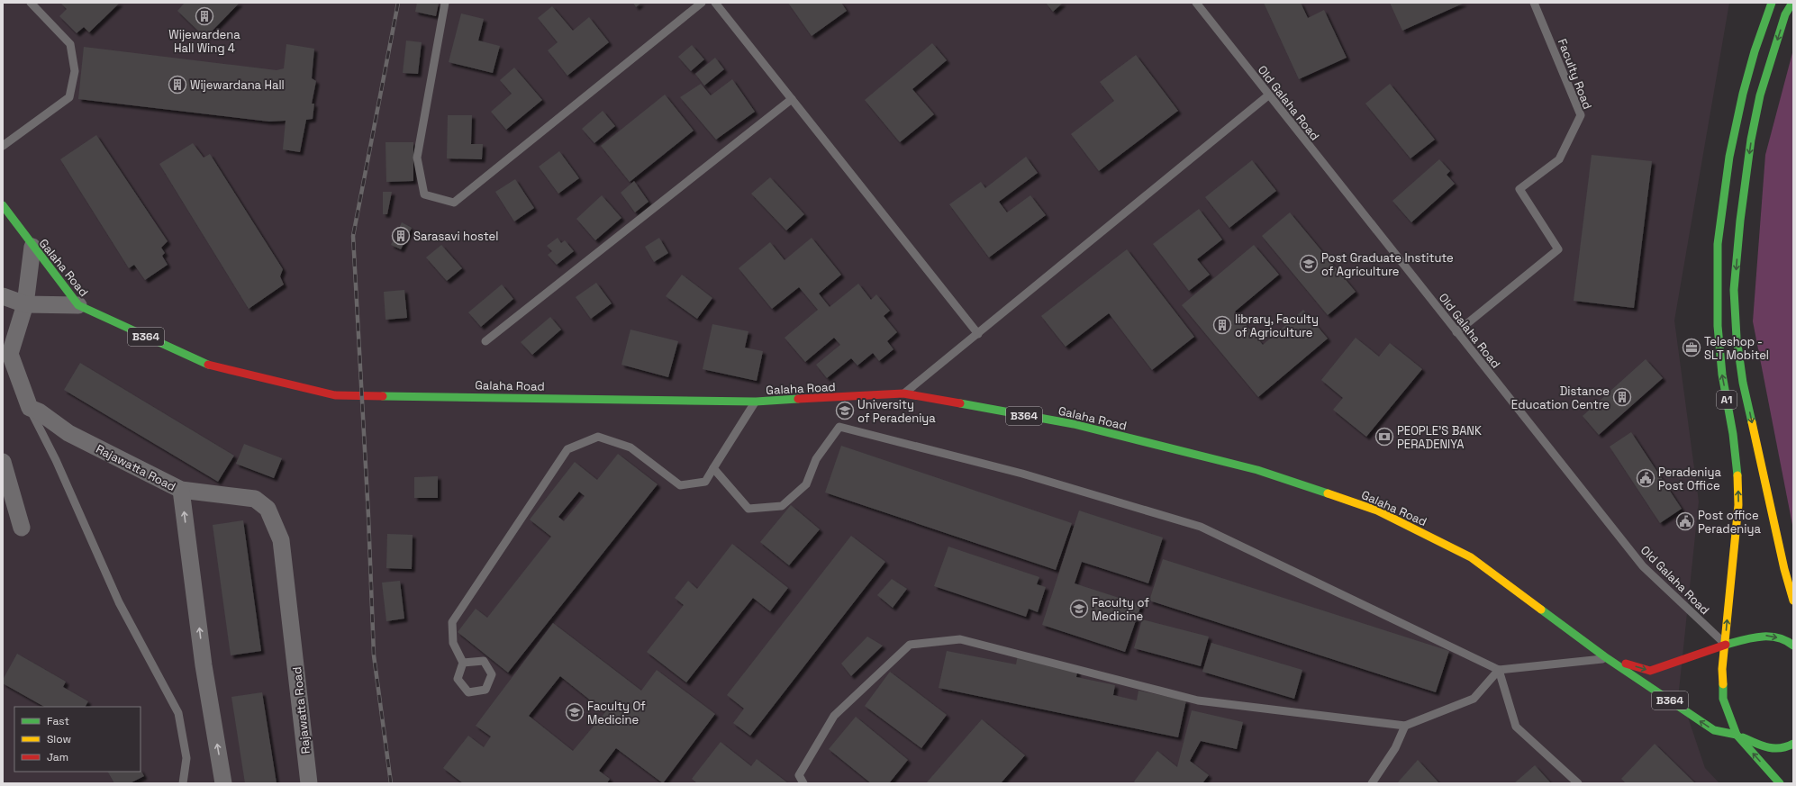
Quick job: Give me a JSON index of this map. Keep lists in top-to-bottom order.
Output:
{
  "streets": {
    "main road": ["Galaha Road", "B364", "A1"],
    "street": ["Rajawatta Road"],
    "lane": ["Faculty Road", "Old Galaha Road"]
  },
  "crossings": [
    ["Faculty Road", "Old Galaha Road"],
    ["Old Galaha Road", "Galaha Road"],
    ["Old Galaha Road", "A1"],
    ["Galaha Road", "A1"]
  ],
  "places": {
    "building": [
      "Wijewardena Hall Wing 4",
      "Wijewardana Hall",
      "Sarasavi hostel",
      "library, Faculty of Agriculture",
      "Distance Education Centre"
    ],
    "school or university": [
      "Post Graduate Institute of Agriculture",
      "University of Peradeniya",
      "Faculty of Medicine",
      "Faculty Of Medicine"
    ],
    "office": ["Teleshop - SLT Mobitel"],
    "bank": ["PEOPLE'S BANK PERADENIYA"],
    "public building": ["Peradeniya Post Office", "Post office Peradeniya"]
  },
  "legend": ["Fast", "Slow", "Jam"]
}
